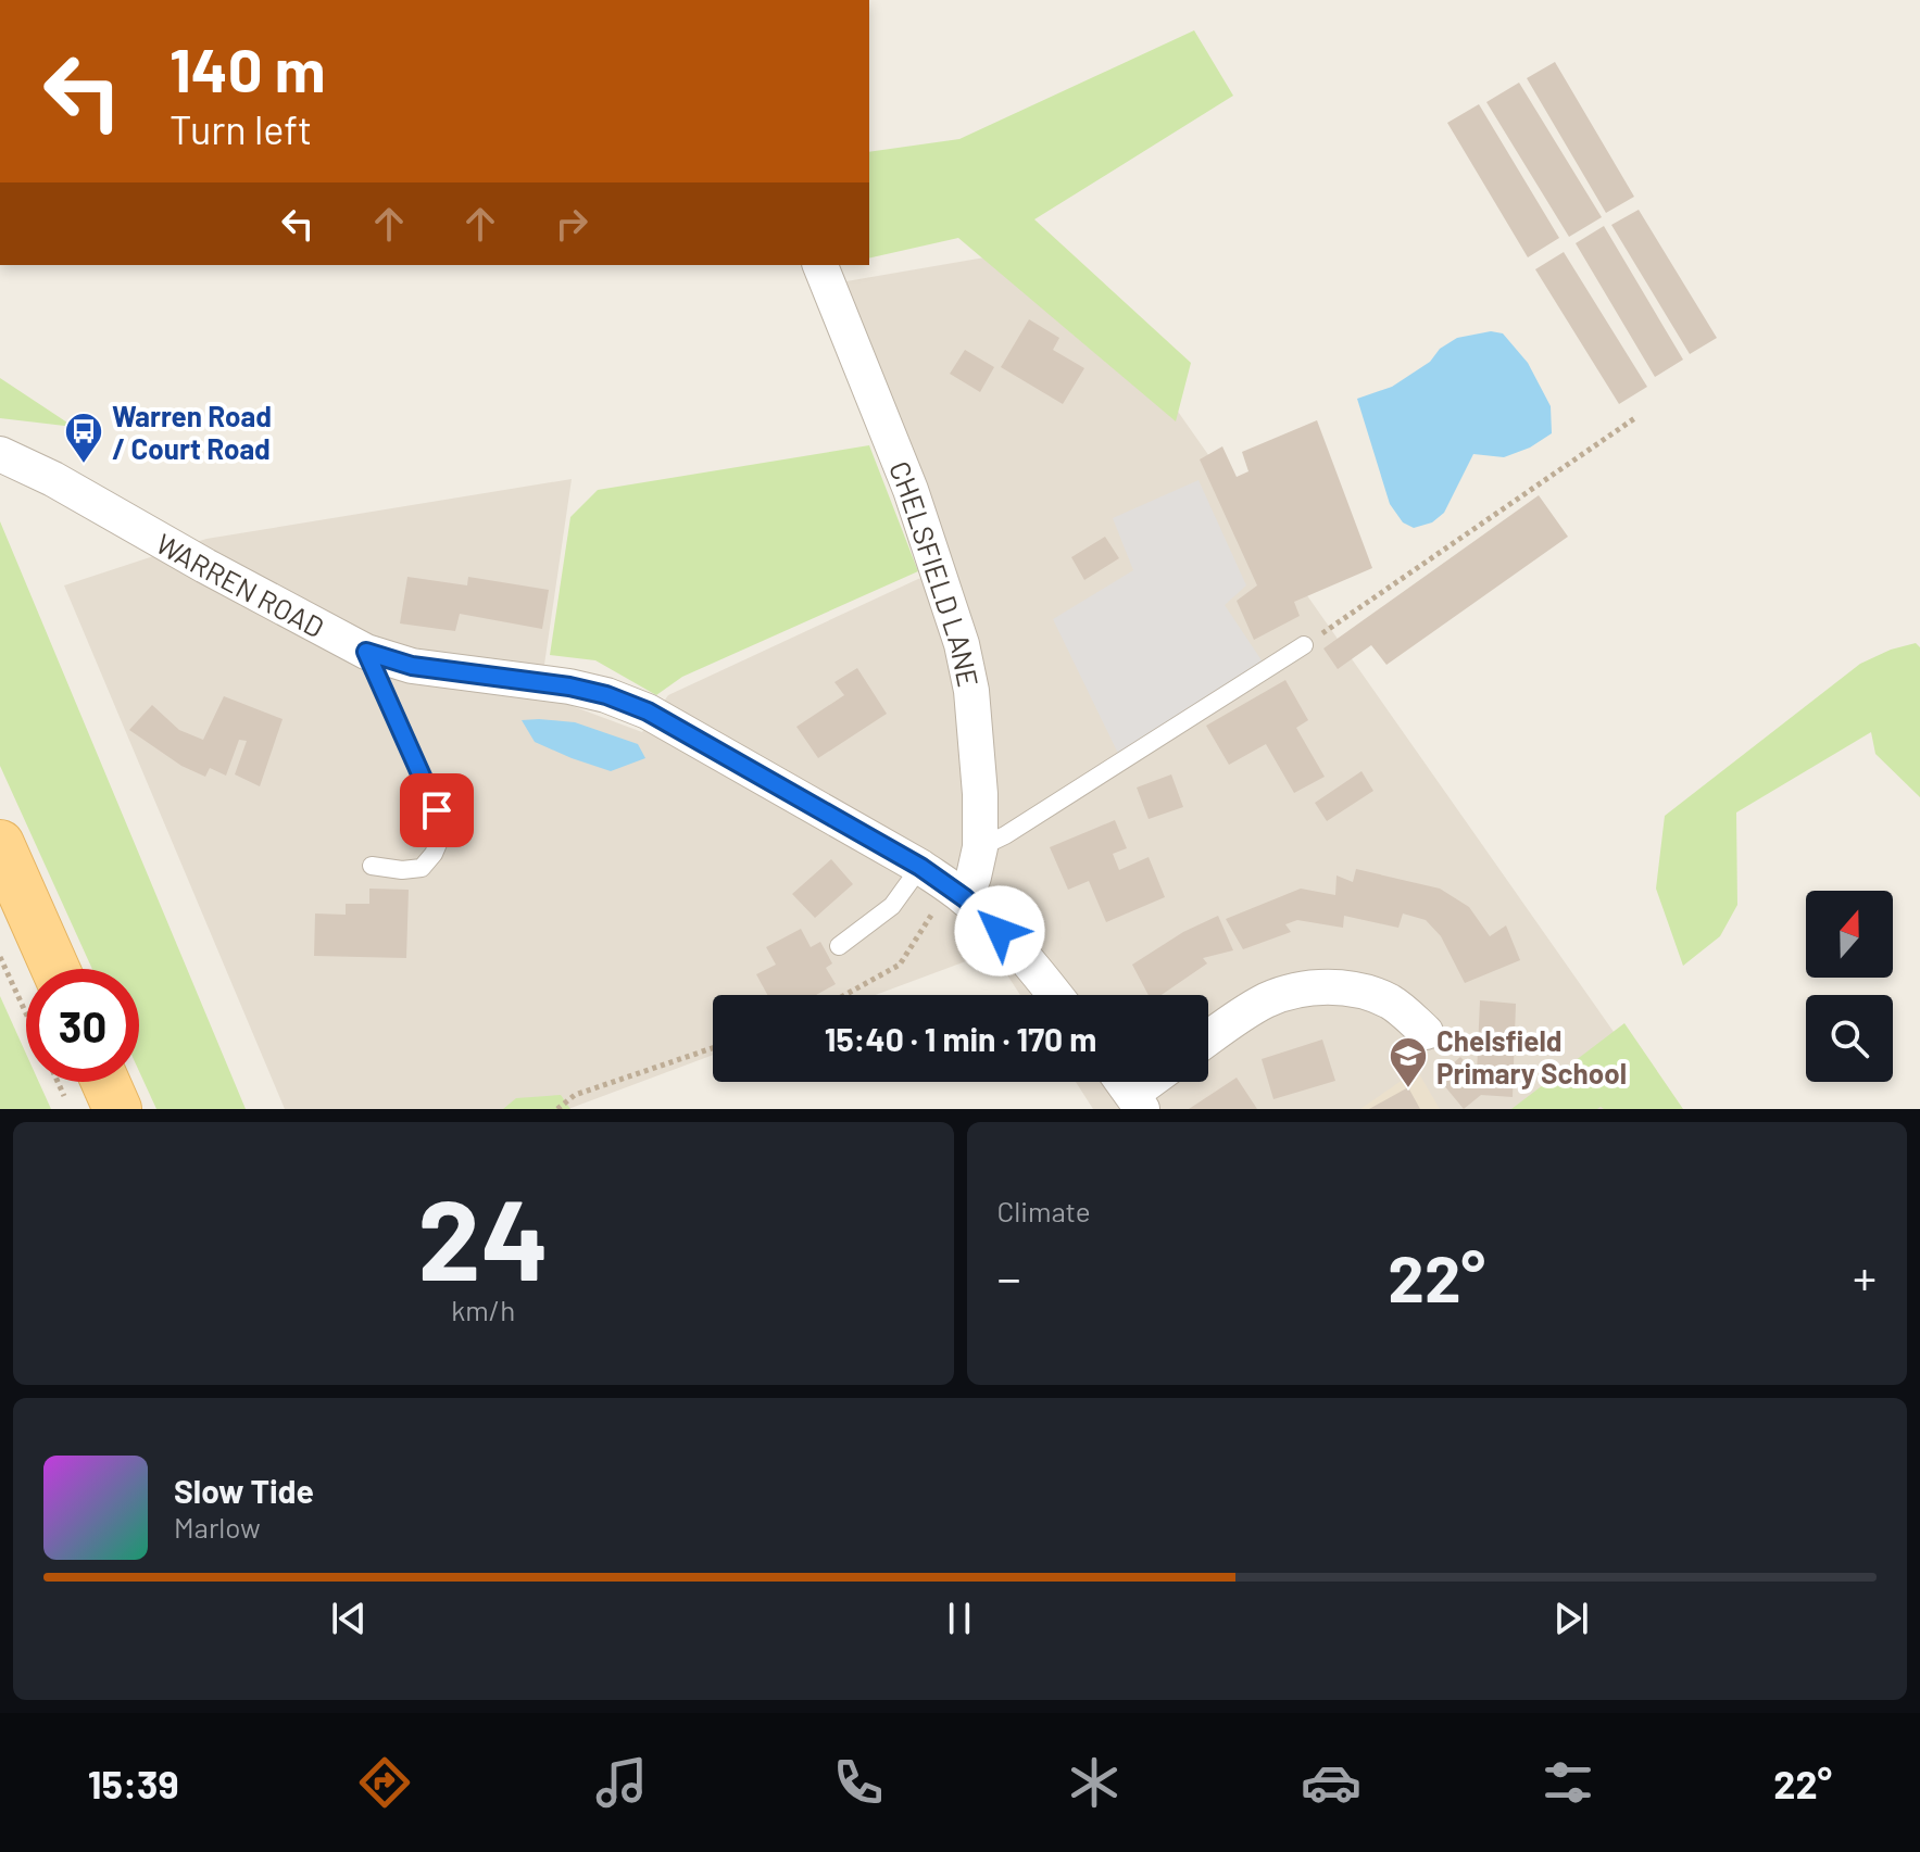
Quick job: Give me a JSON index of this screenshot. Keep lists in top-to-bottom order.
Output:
{
  "streets": {
    "street": ["CHELSFIELD LANE", "WARREN ROAD"]
  },
  "crossings": [
    ["CHELSFIELD LANE", "WARREN ROAD"]
  ],
  "places": {
    "bus stop": ["Warren Road / Court Road"],
    "school or university": ["Chelsfield Primary School"]
  },
  "north": "top",
  "page": {
    "turn": ["140 m", "Turn left"],
    "limit": "30",
    "trip": "15:40 · 1 min · 170 m",
    "tile": [
      ["24", "km/h"],
      "Climate"
    ],
    "heat": ["−", "22°", "+"],
    "song": ["Slow Tide", "Marlow"],
    "tabs": ["15:39", "22°"]
  }
}
